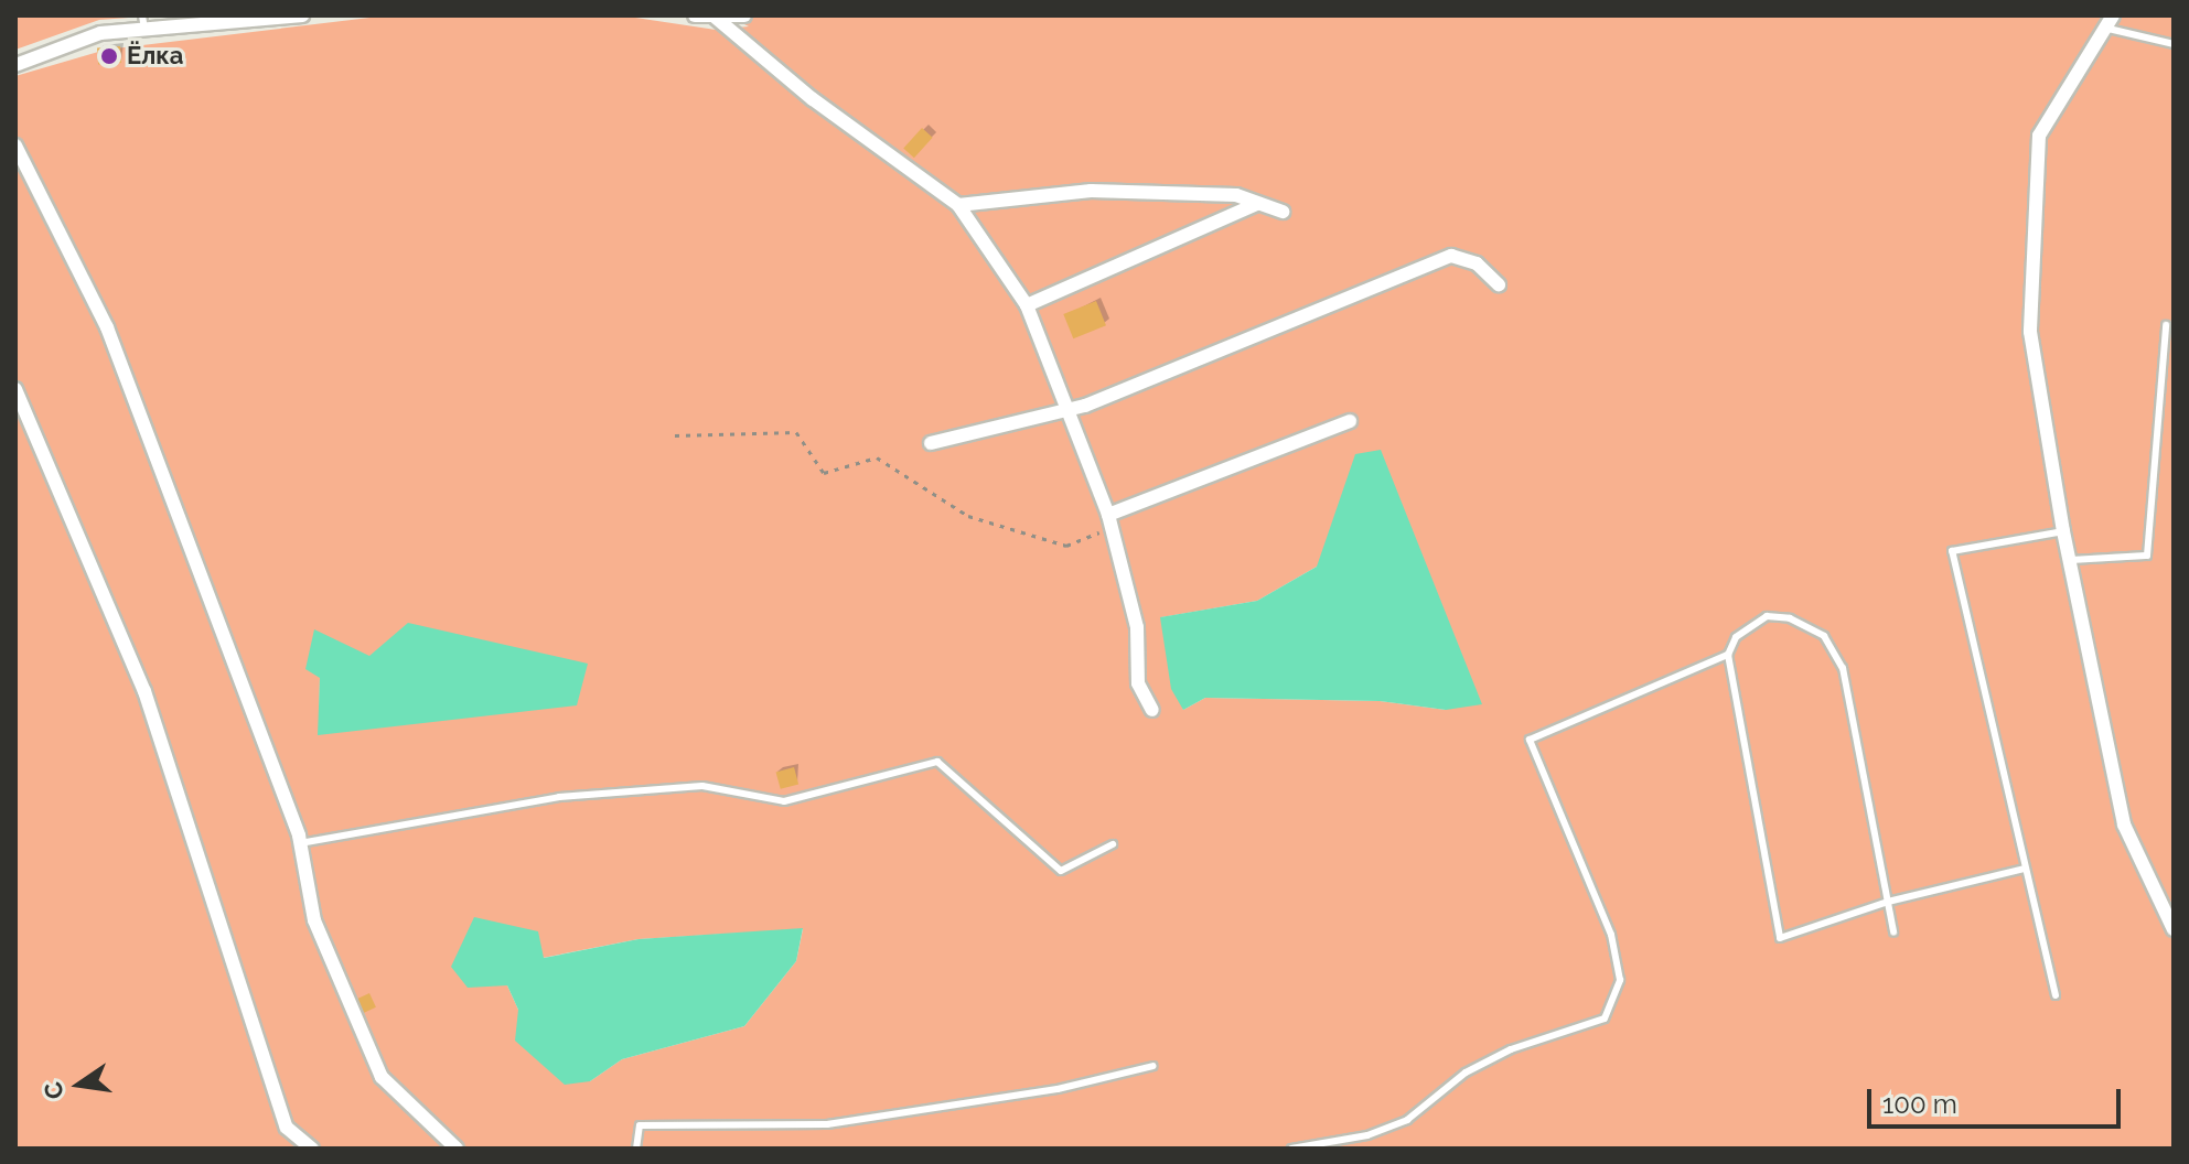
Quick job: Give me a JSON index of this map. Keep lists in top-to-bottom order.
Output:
{
  "places": ["Ёлка"],
  "scale_bar": "100 m",
  "north": "left"
}
